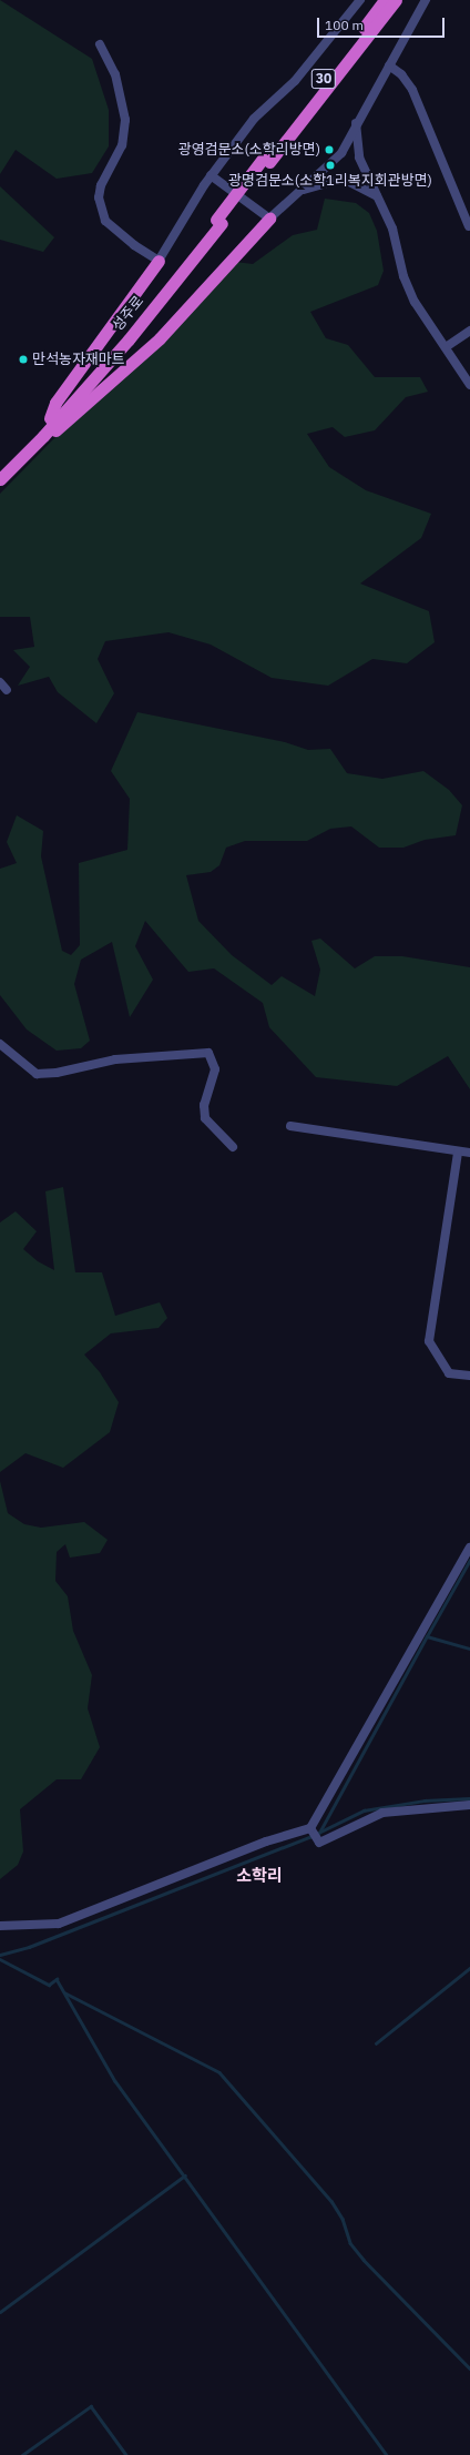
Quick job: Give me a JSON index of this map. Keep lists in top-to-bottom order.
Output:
{
  "streets": {
    "highway": ["30", "성주로"]
  },
  "crossings": [
    ["30", "성주로"]
  ],
  "districts": ["소학리"],
  "places": ["광영검문소(소학리방면)", "광명검문소(소학1리복지회관방면)", "만석농자재마트"],
  "scale_bar": "100 m"
}
